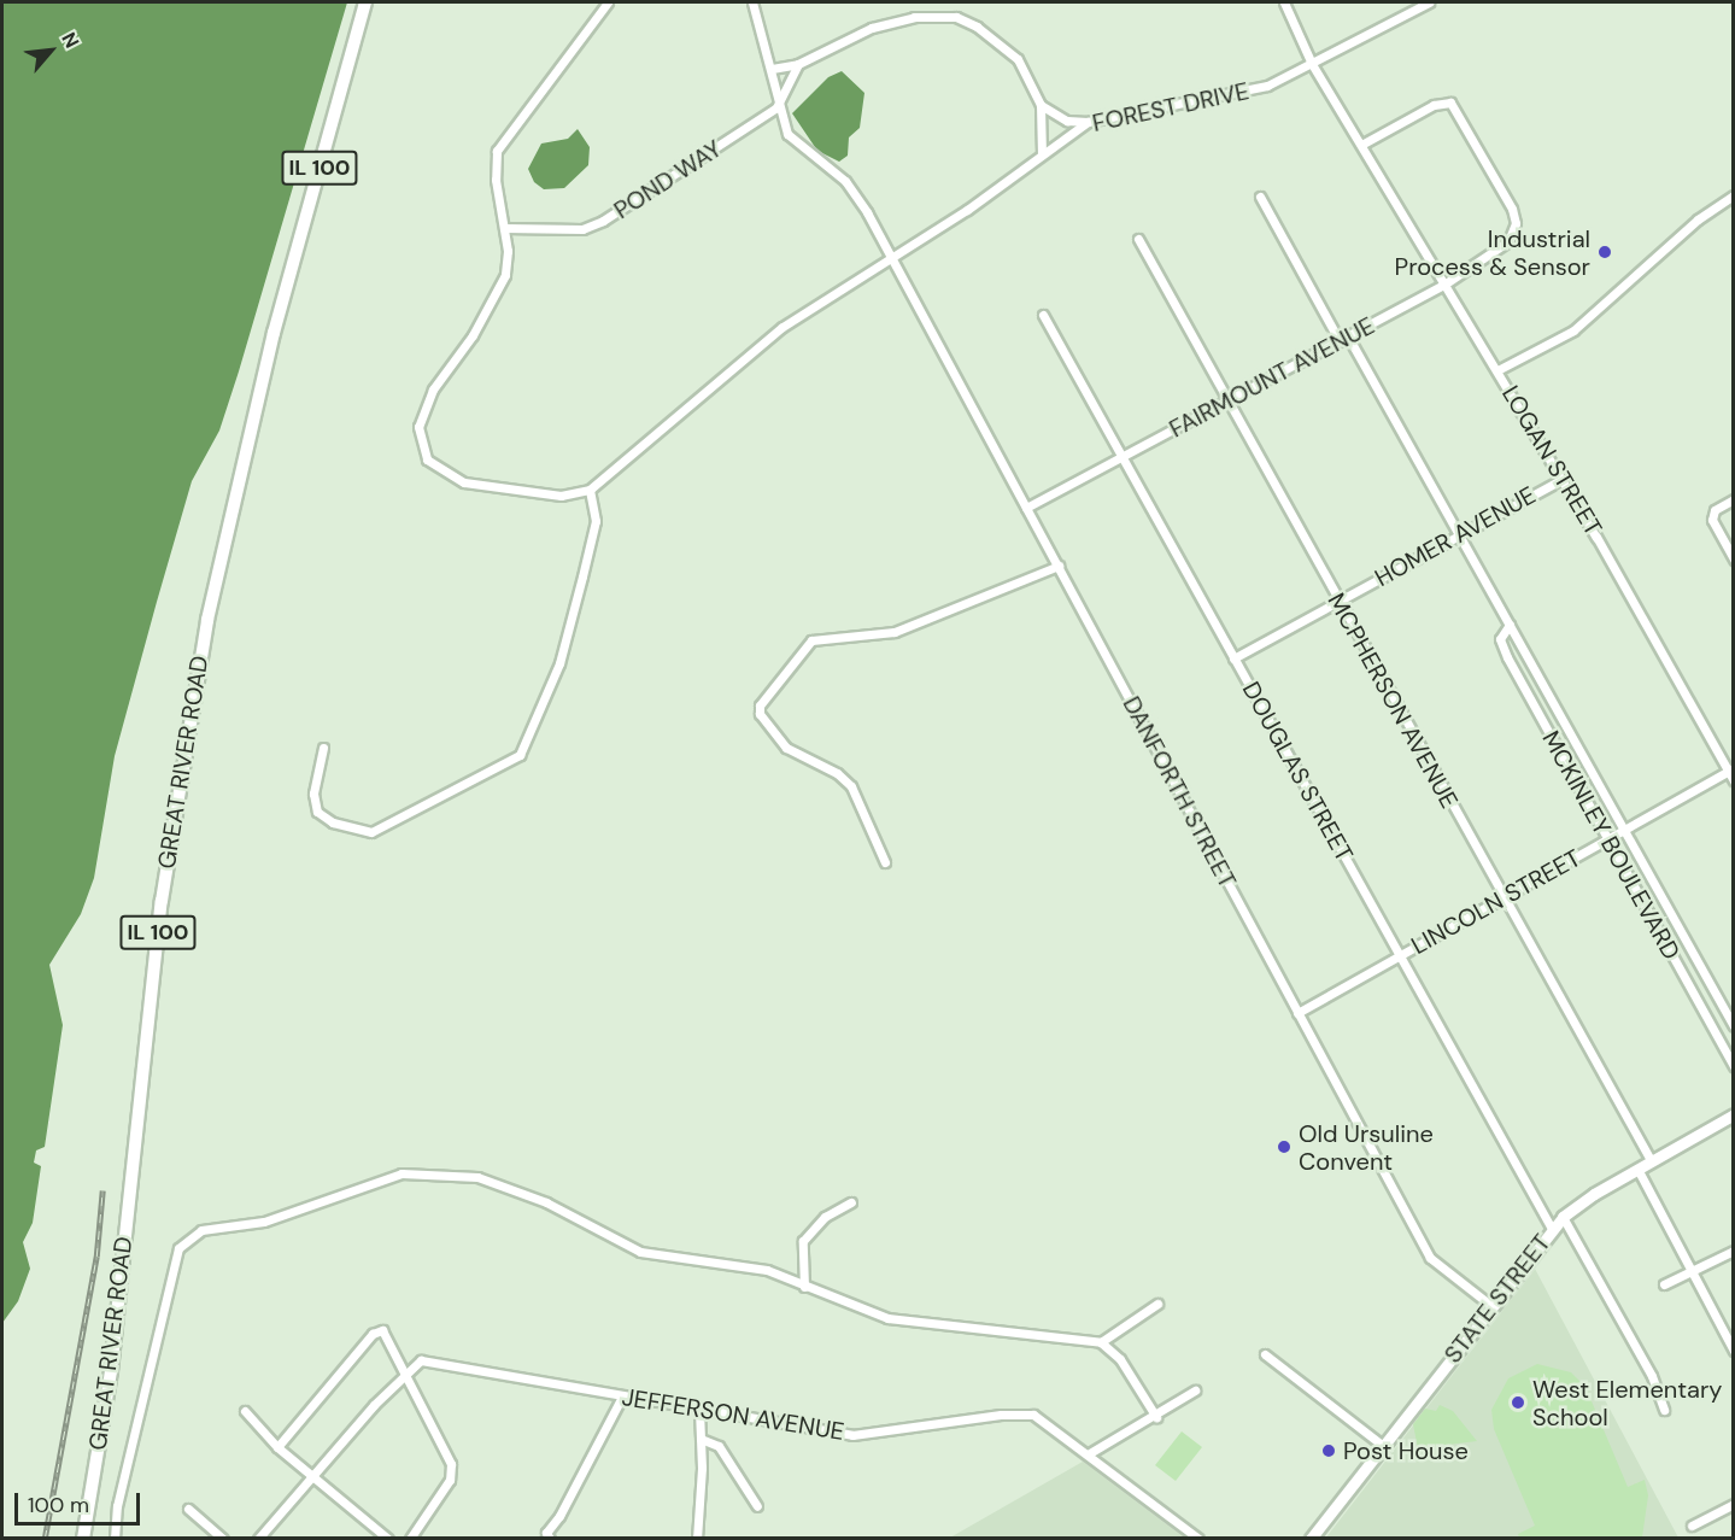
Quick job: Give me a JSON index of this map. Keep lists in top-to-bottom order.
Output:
{
  "streets": {
    "main road": ["IL 100", "GREAT RIVER ROAD"],
    "street": [
      "FOREST DRIVE",
      "POND WAY",
      "FAIRMOUNT AVENUE",
      "LOGAN STREET",
      "HOMER AVENUE",
      "MCPHERSON AVENUE",
      "DOUGLAS STREET",
      "DANFORTH STREET",
      "MCKINLEY BOULEVARD",
      "LINCOLN STREET",
      "STATE STREET",
      "JEFFERSON AVENUE"
    ]
  },
  "crossings": [
    ["FOREST DRIVE", "POND WAY"],
    ["FOREST DRIVE", "LOGAN STREET"],
    ["FOREST DRIVE", "DANFORTH STREET"],
    ["POND WAY", "DANFORTH STREET"],
    ["FAIRMOUNT AVENUE", "LOGAN STREET"],
    ["FAIRMOUNT AVENUE", "MCPHERSON AVENUE"],
    ["FAIRMOUNT AVENUE", "DOUGLAS STREET"],
    ["FAIRMOUNT AVENUE", "DANFORTH STREET"],
    ["FAIRMOUNT AVENUE", "MCKINLEY BOULEVARD"],
    ["LOGAN STREET", "HOMER AVENUE"],
    ["LOGAN STREET", "LINCOLN STREET"],
    ["HOMER AVENUE", "MCPHERSON AVENUE"],
    ["HOMER AVENUE", "DOUGLAS STREET"],
    ["HOMER AVENUE", "MCKINLEY BOULEVARD"],
    ["MCPHERSON AVENUE", "LINCOLN STREET"],
    ["MCPHERSON AVENUE", "STATE STREET"],
    ["DOUGLAS STREET", "LINCOLN STREET"],
    ["DOUGLAS STREET", "STATE STREET"],
    ["DANFORTH STREET", "LINCOLN STREET"],
    ["DANFORTH STREET", "STATE STREET"],
    ["MCKINLEY BOULEVARD", "LINCOLN STREET"]
  ],
  "places": [
    "Industrial Process & Sensor",
    "Old Ursuline Convent",
    "West Elementary School",
    "Post House"
  ],
  "scale_bar": "100 m",
  "north": "top right"
}
